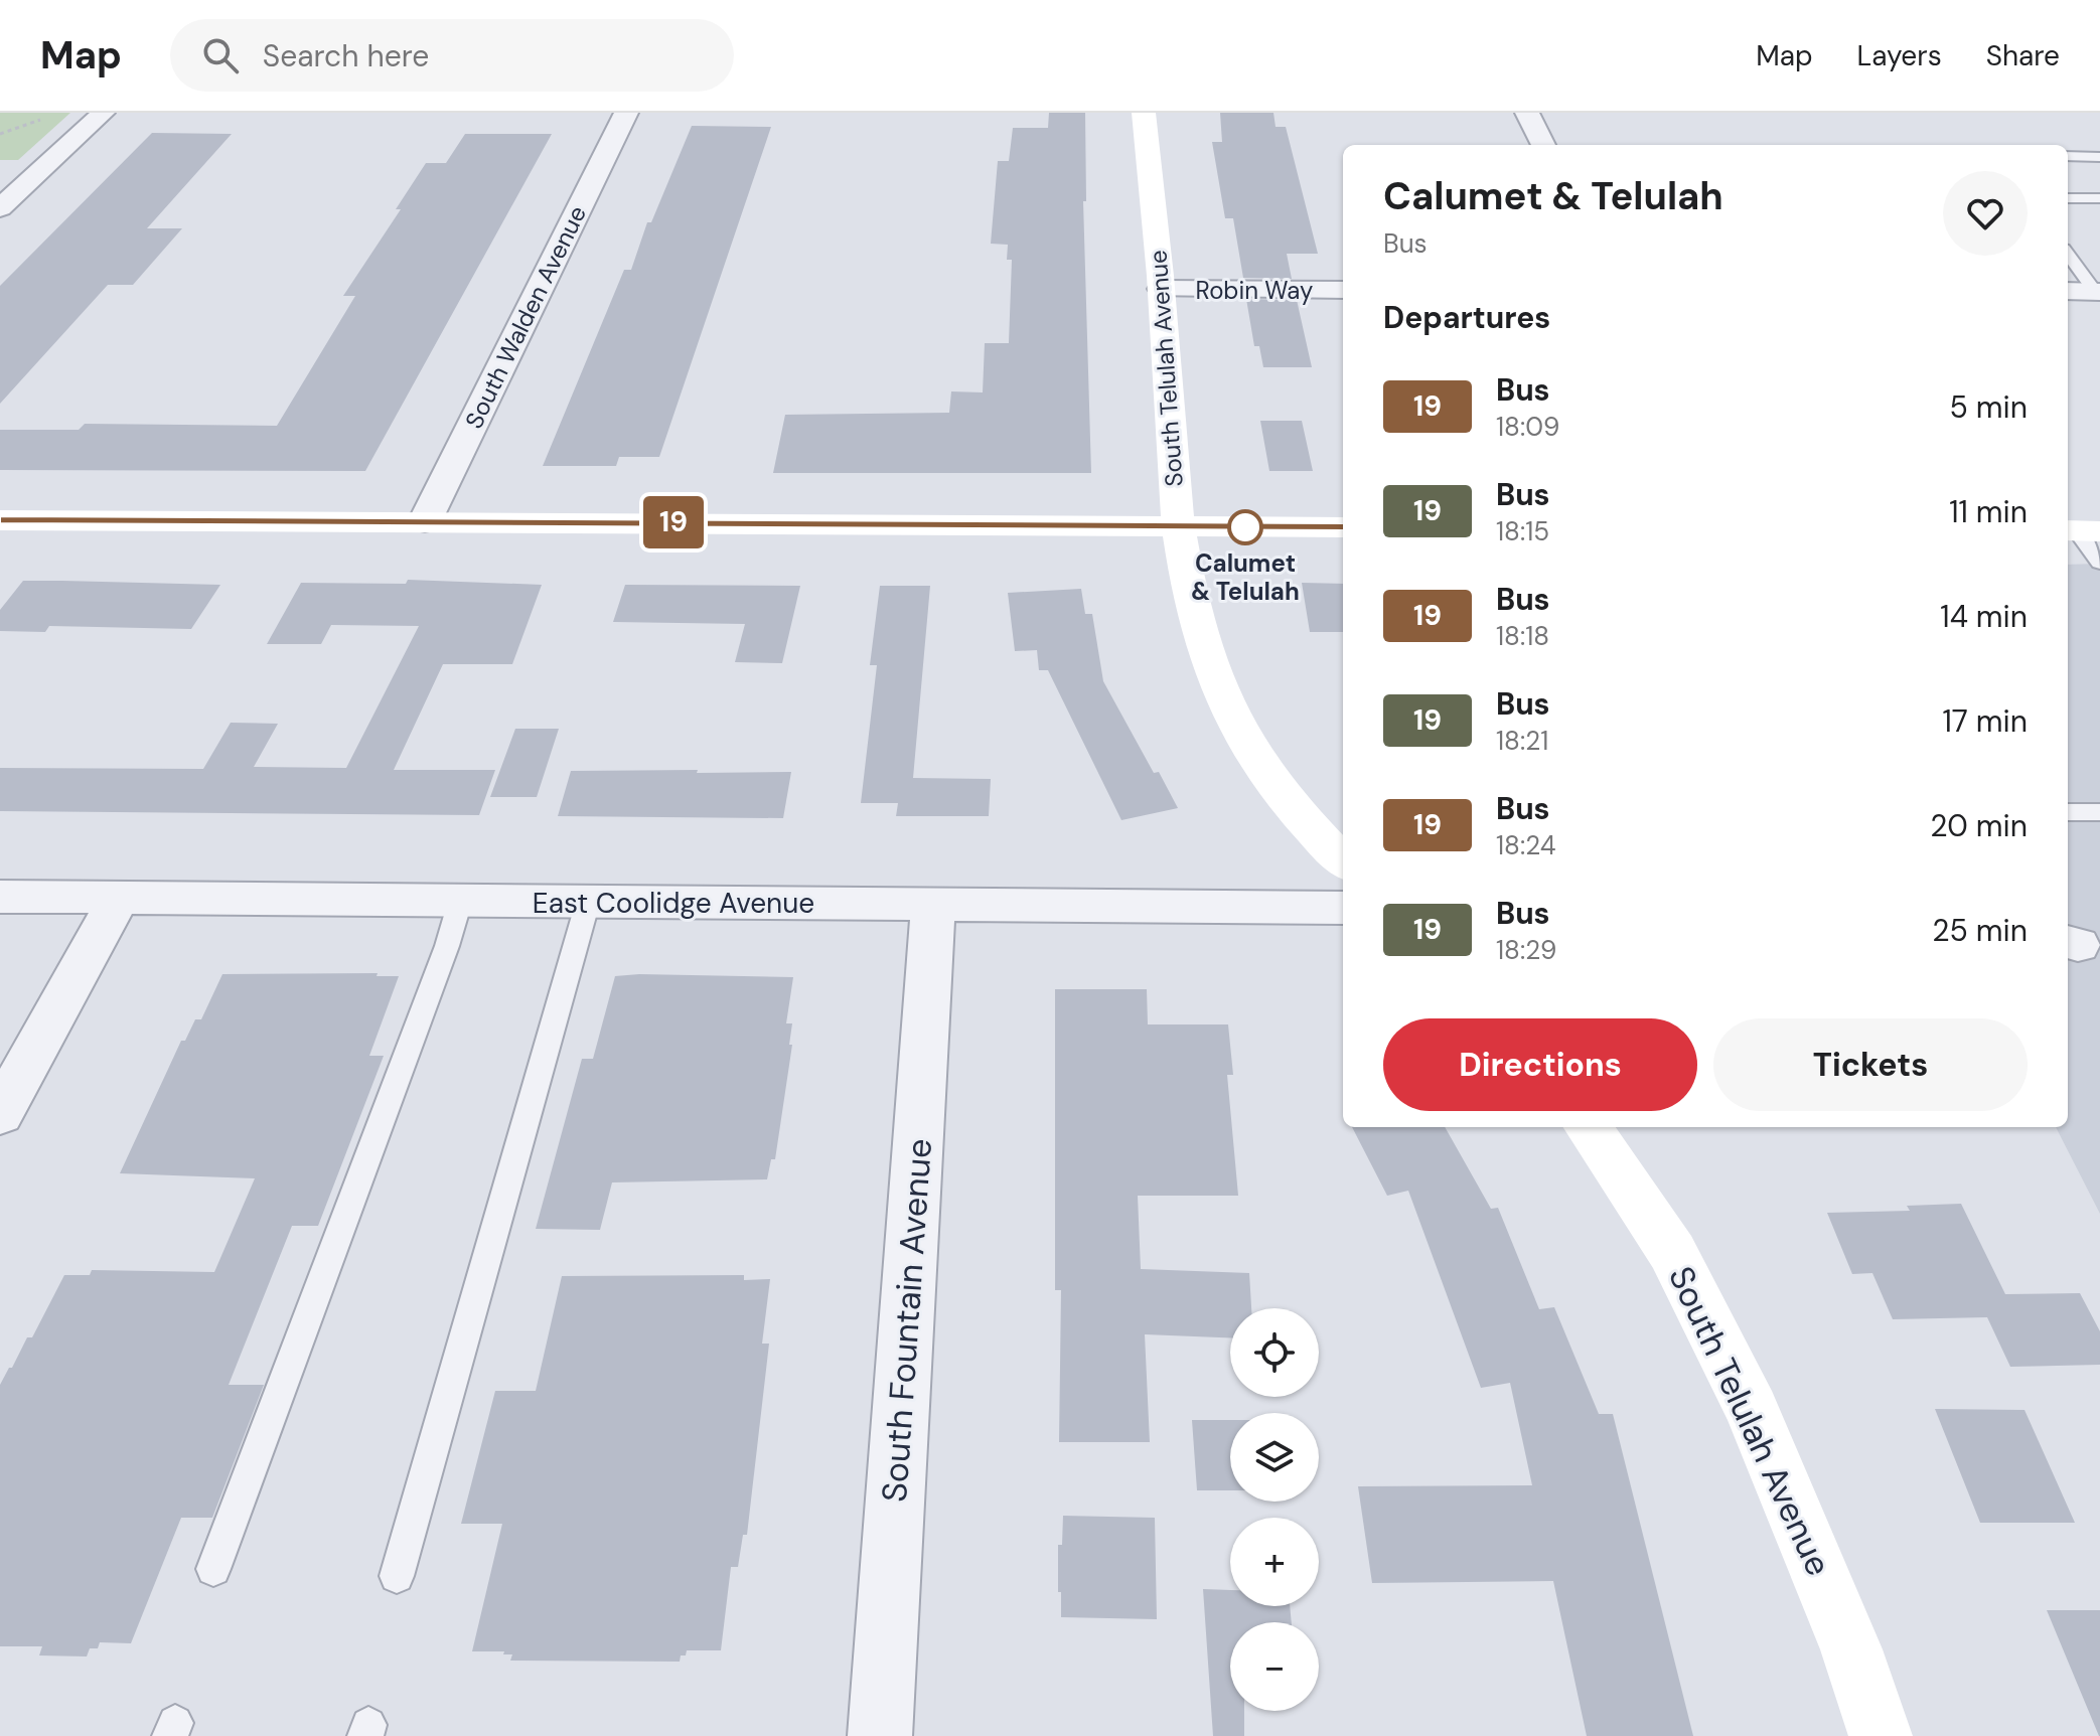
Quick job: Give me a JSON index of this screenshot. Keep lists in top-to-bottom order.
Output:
{
  "streets": {
    "street": [
      "Robin Way",
      "South Walden Avenue",
      "South Telulah Avenue",
      "East Coolidge Avenue",
      "South Fountain Avenue"
    ]
  },
  "crossings": [
    ["Robin Way", "South Telulah Avenue"],
    ["East Coolidge Avenue", "South Fountain Avenue"]
  ],
  "places": ["Calumet & Telulah"],
  "lines": ["bus line 19"],
  "page": {
    "header": "Map",
    "search": "Search here",
    "nav": ["Map", "Layers", "Share"],
    "on_map": "19",
    "heading": [
      ["Calumet & Telulah", "Bus"],
      "Departures"
    ],
    "list": [
      {
        "mark": "19",
        "name": "Bus",
        "note": "18:09",
        "value": "5 min"
      },
      {
        "mark": "19",
        "name": "Bus",
        "note": "18:15",
        "value": "11 min"
      },
      {
        "mark": "19",
        "name": "Bus",
        "note": "18:18",
        "value": "14 min"
      },
      {
        "mark": "19",
        "name": "Bus",
        "note": "18:21",
        "value": "17 min"
      },
      {
        "mark": "19",
        "name": "Bus",
        "note": "18:24",
        "value": "20 min"
      },
      {
        "mark": "19",
        "name": "Bus",
        "note": "18:29",
        "value": "25 min"
      }
    ],
    "buttons": ["Directions", "Tickets"],
    "map_buttons": ["+", "−"]
  }
}
